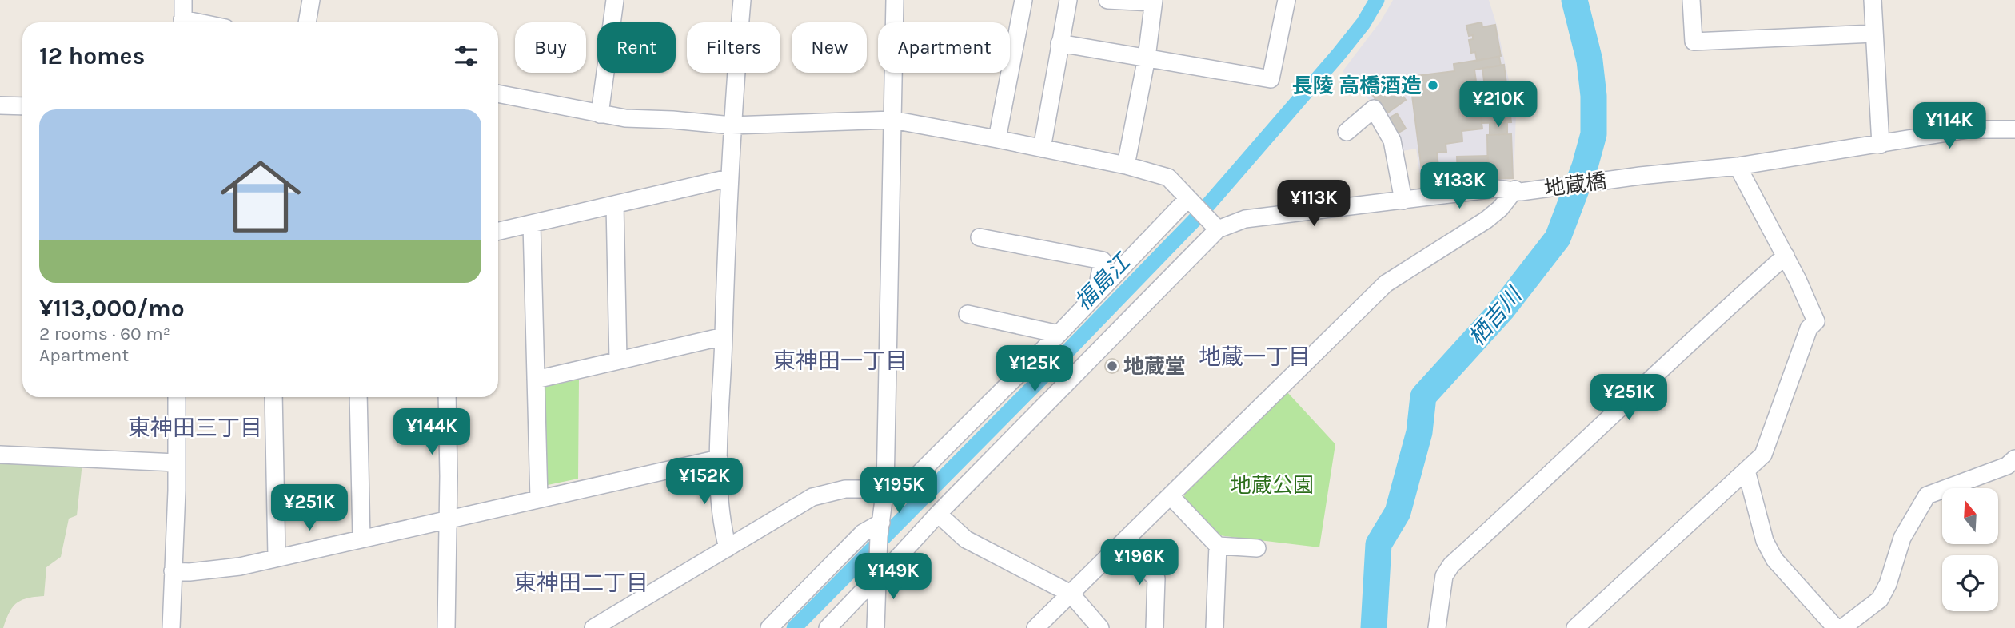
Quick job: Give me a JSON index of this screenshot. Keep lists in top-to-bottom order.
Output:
{
  "streets": {
    "street": ["地蔵橋"]
  },
  "districts": [
    "地蔵一丁目",
    "東神田一丁目",
    "東神田三丁目",
    "東神田二丁目"
  ],
  "water": ["福島江", "栖吉川"],
  "parks": ["地蔵公園"],
  "places": ["長陵 高橋酒造", "地蔵堂"],
  "north": "top",
  "page": {
    "chip": [
      "Buy",
      "Rent",
      "Filters",
      "New",
      "Apartment"
    ],
    "heading": "12 homes",
    "price": [
      "¥210K",
      "¥114K",
      "¥133K",
      "¥113K",
      "¥125K",
      "¥251K",
      "¥144K",
      "¥152K",
      "¥195K",
      "¥251K",
      "¥196K",
      "¥149K"
    ],
    "list": [
      {
        "name": "¥113,000/mo",
        "note": "2 rooms · 60 m² · Apartment"
      }
    ]
  }
}
